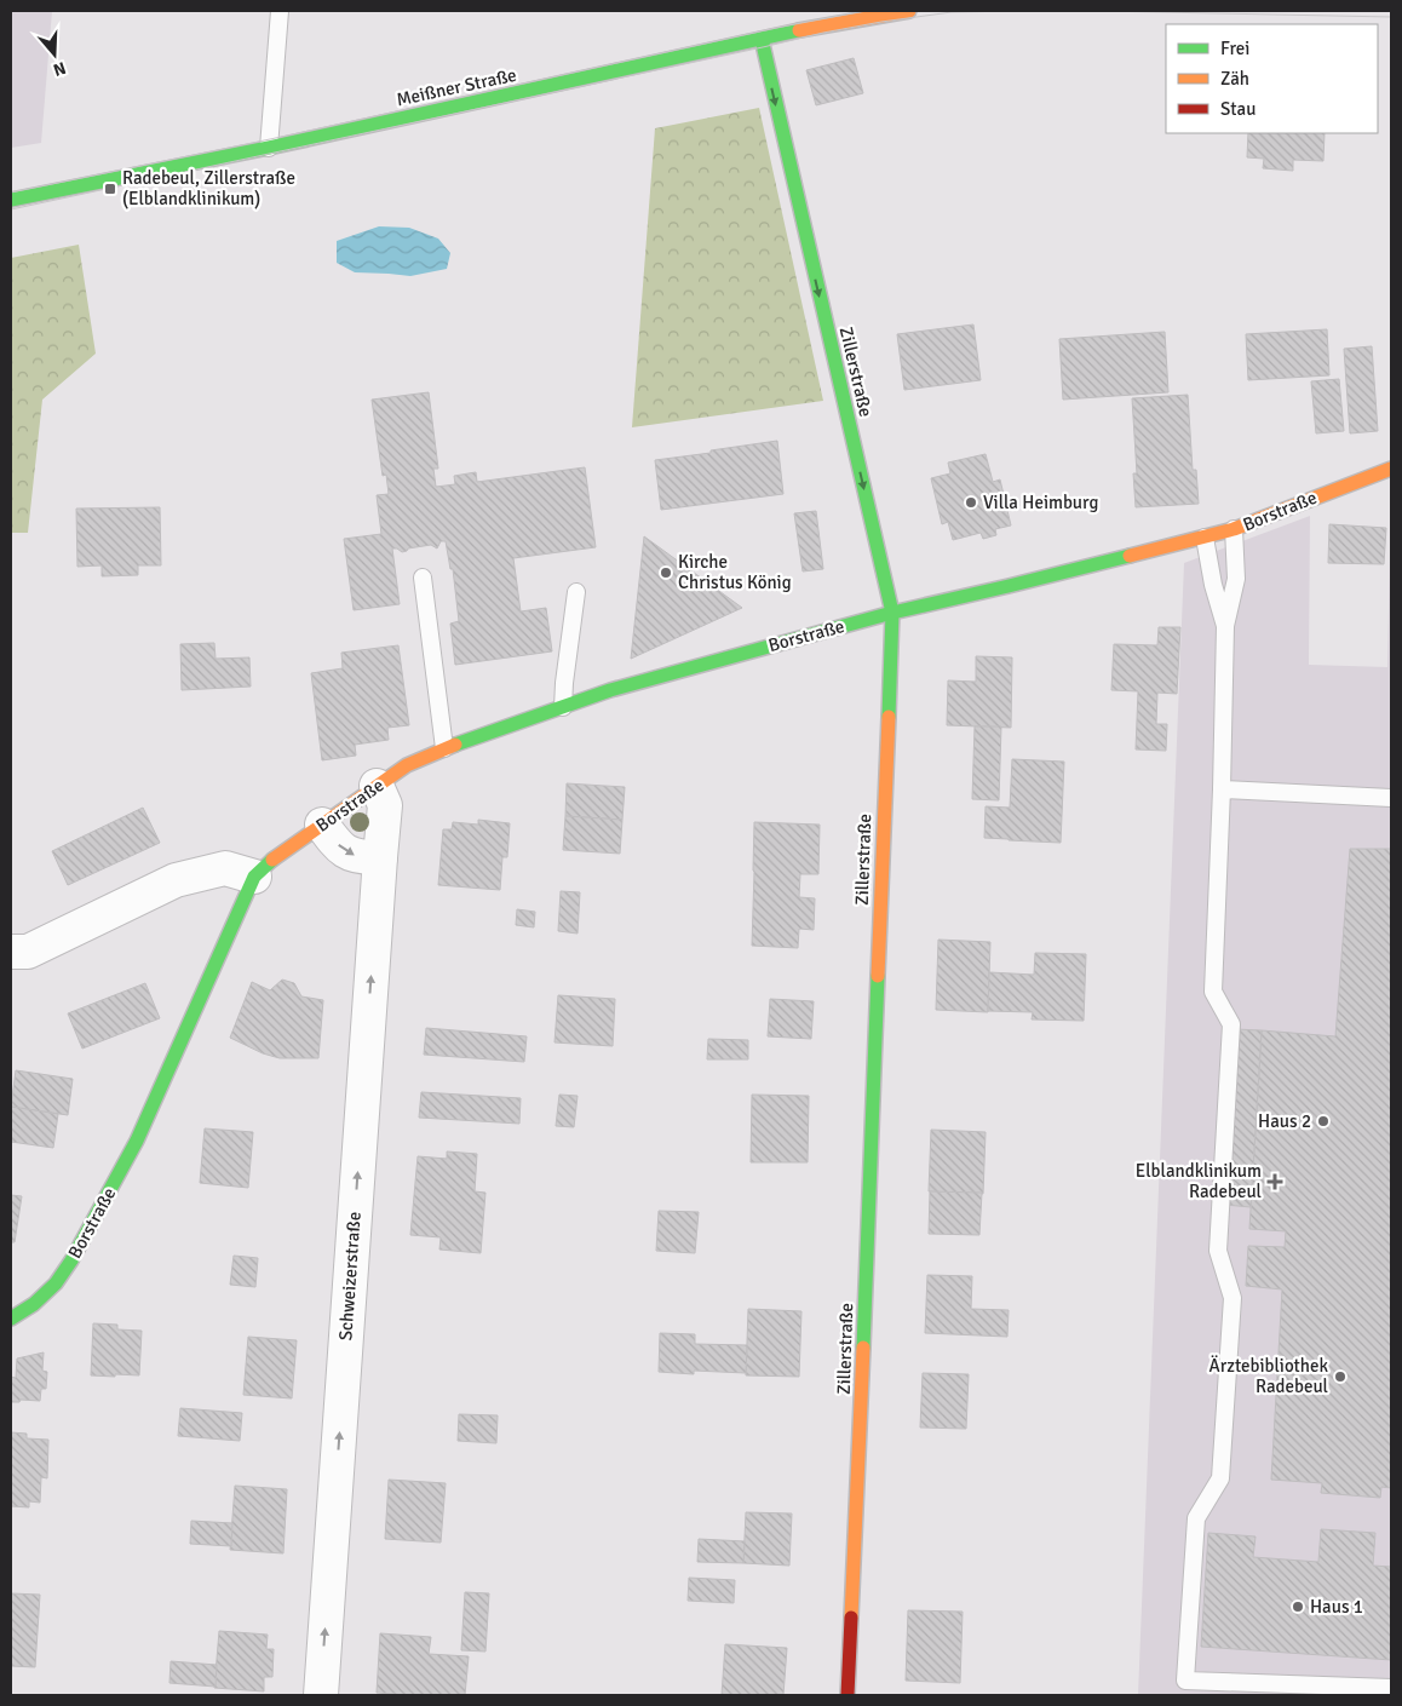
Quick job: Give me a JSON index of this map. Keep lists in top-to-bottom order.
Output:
{
  "streets": {
    "street": [
      "Meißner Straße",
      "Zillerstraße",
      "Borstraße",
      "Schweizerstraße"
    ]
  },
  "crossings": [
    ["Meißner Straße", "Zillerstraße"],
    ["Zillerstraße", "Borstraße"],
    ["Borstraße", "Schweizerstraße"]
  ],
  "one_way": ["Zillerstraße", "Schweizerstraße"],
  "places": {
    "transit": ["Radebeul, Zillerstraße (Elblandklinikum)"],
    "other": [
      "Villa Heimburg",
      "Kirche Christus König",
      "Haus 2",
      "Ärztebibliothek Radebeul",
      "Haus 1"
    ],
    "health": ["Elblandklinikum Radebeul"]
  },
  "legend": ["Frei", "Zäh", "Stau"],
  "north": "bottom"
}
